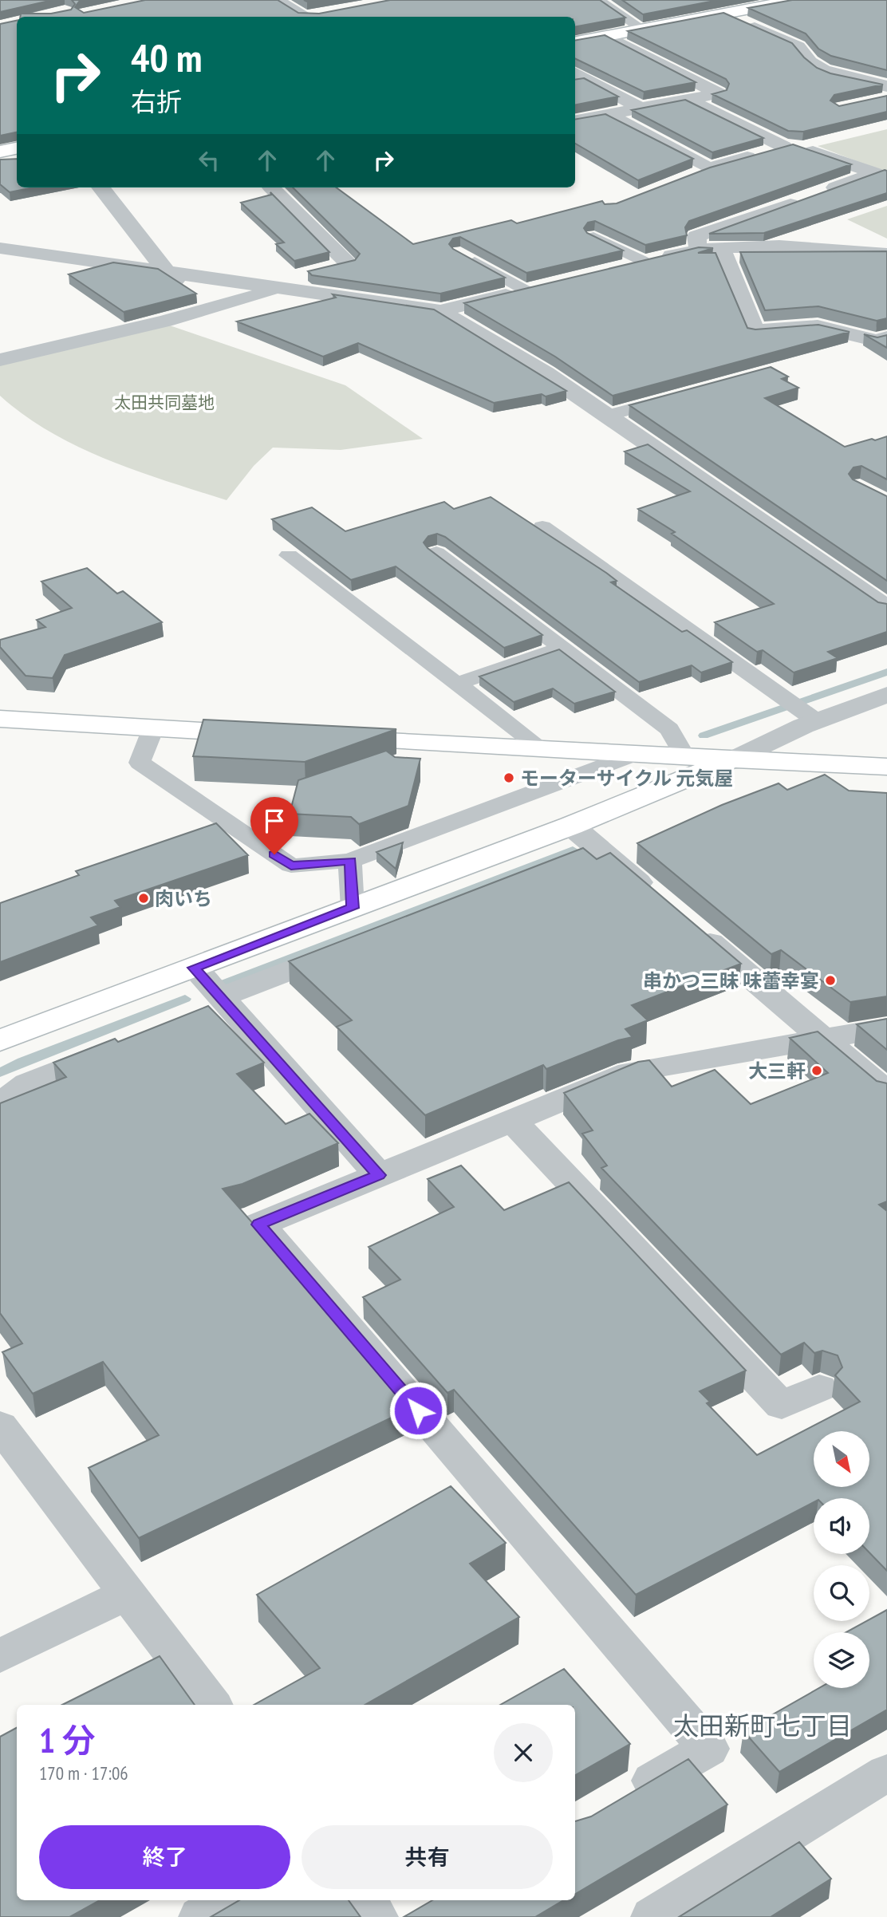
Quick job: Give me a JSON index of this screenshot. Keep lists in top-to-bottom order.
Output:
{
  "districts": ["太田新町七丁目"],
  "parks": ["太田共同墓地"],
  "places": [
    "モーターサイクル 元気屋",
    "肉いち",
    "串かつ三昧 味蕾幸宴",
    "大三軒"
  ],
  "north": "bottom right",
  "page": {
    "turn": ["40 m", "右折"],
    "heading": ["1 分", "170 m · 17:06"],
    "buttons": ["終了", "共有"]
  }
}
